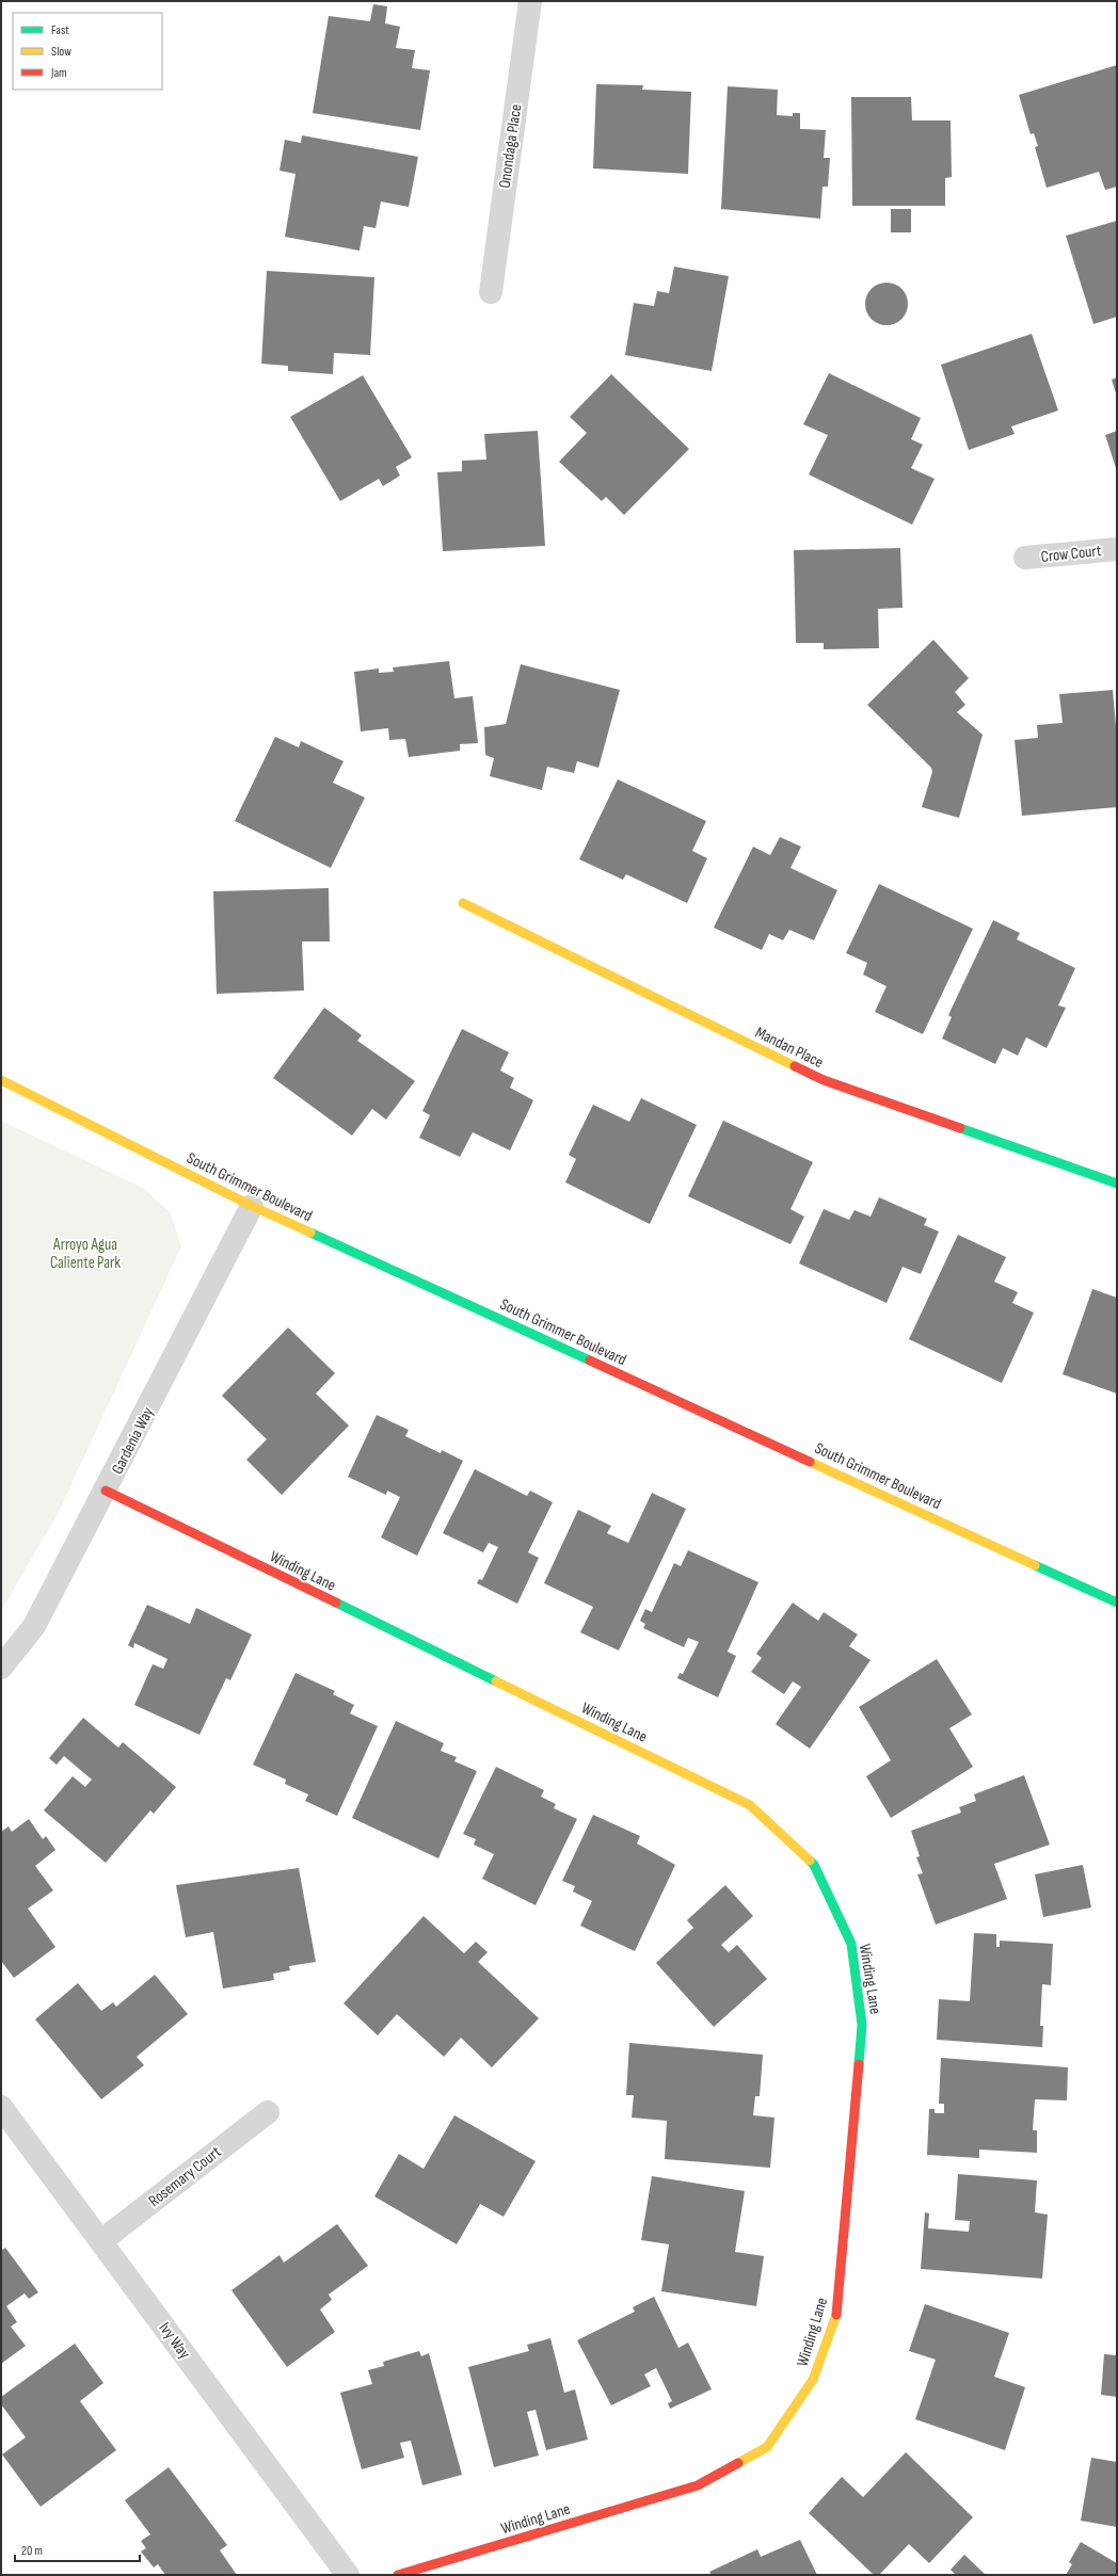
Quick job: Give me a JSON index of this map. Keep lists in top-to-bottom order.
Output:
{
  "streets": {
    "street": [
      "Onondaga Place",
      "Crow Court",
      "Mandan Place",
      "South Grimmer Boulevard",
      "Gardenia Way",
      "Winding Lane",
      "Rosemary Court",
      "Ivy Way"
    ]
  },
  "crossings": [
    ["South Grimmer Boulevard", "Gardenia Way"],
    ["Gardenia Way", "Winding Lane"],
    ["Rosemary Court", "Ivy Way"]
  ],
  "parks": ["Arroyo Agua Caliente Park"],
  "legend": ["Fast", "Slow", "Jam"],
  "scale_bar": "20 m"
}
